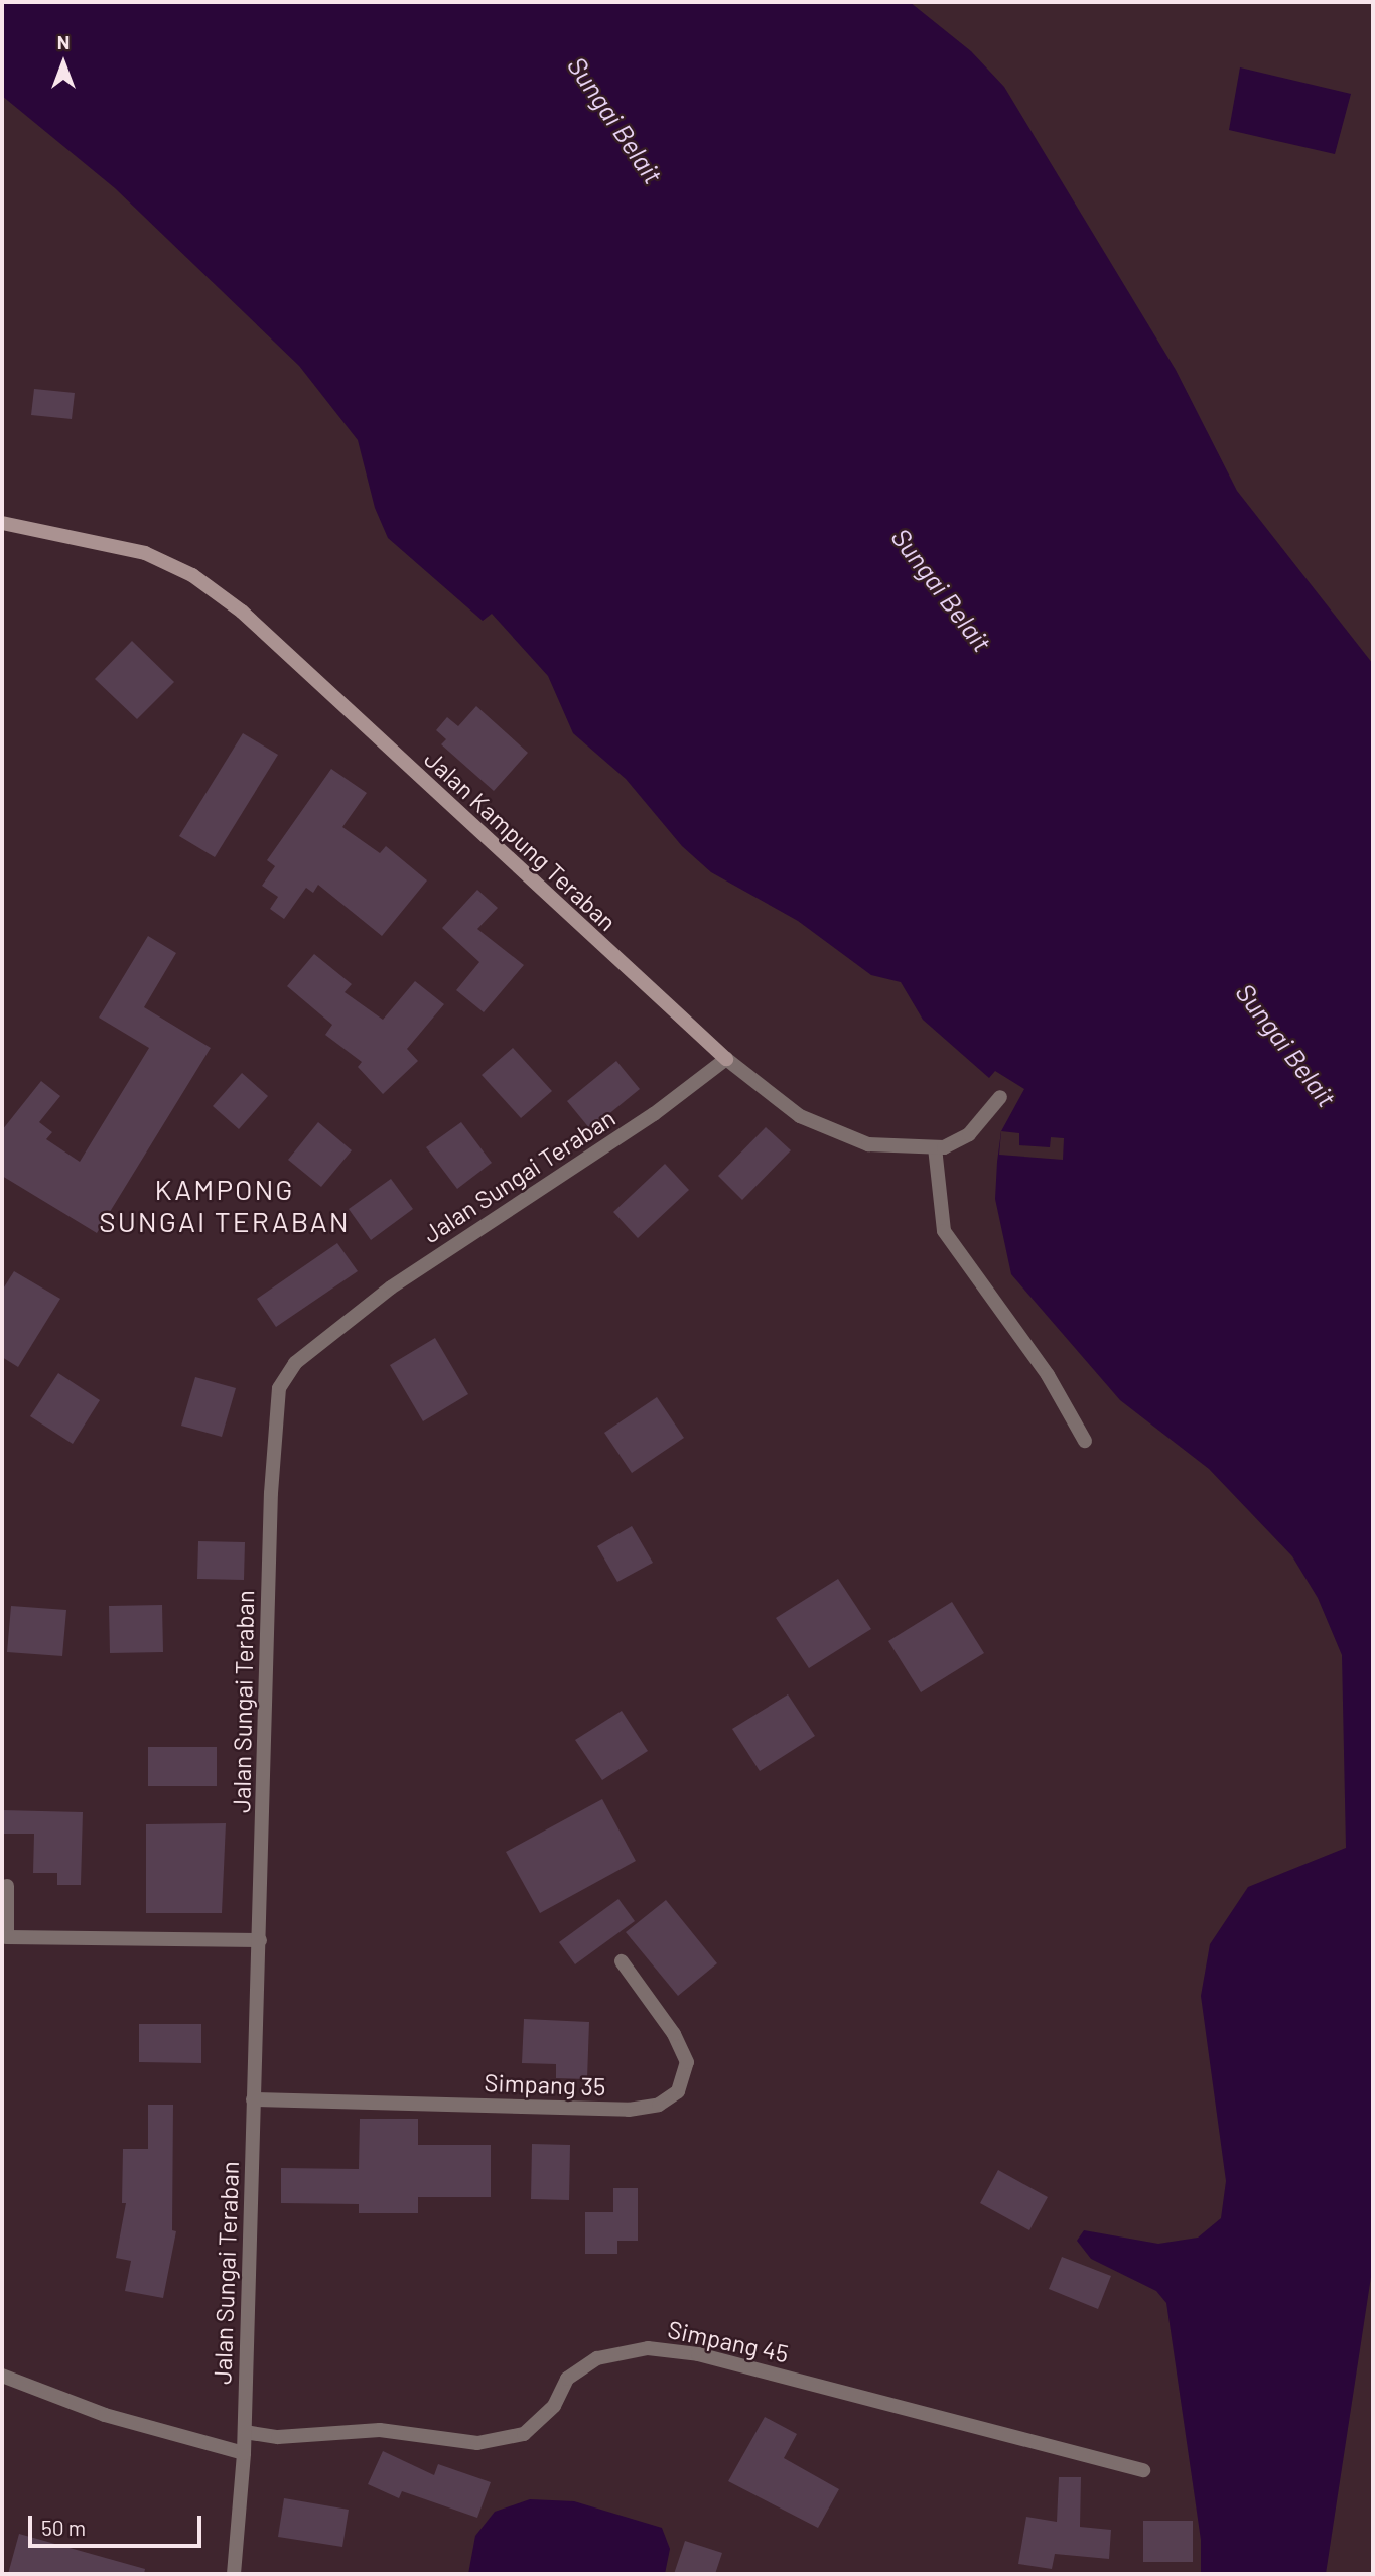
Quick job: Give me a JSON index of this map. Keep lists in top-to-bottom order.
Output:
{
  "streets": {
    "street": [
      "Jalan Kampung Teraban",
      "Jalan Sungai Teraban",
      "Simpang 35",
      "Simpang 45"
    ]
  },
  "crossings": [
    ["Jalan Kampung Teraban", "Jalan Sungai Teraban"],
    ["Jalan Sungai Teraban", "Simpang 35"],
    ["Jalan Sungai Teraban", "Simpang 45"]
  ],
  "districts": ["KAMPONG SUNGAI TERABAN"],
  "water": ["Sungai Belait"],
  "scale_bar": "50 m",
  "north": "top"
}
